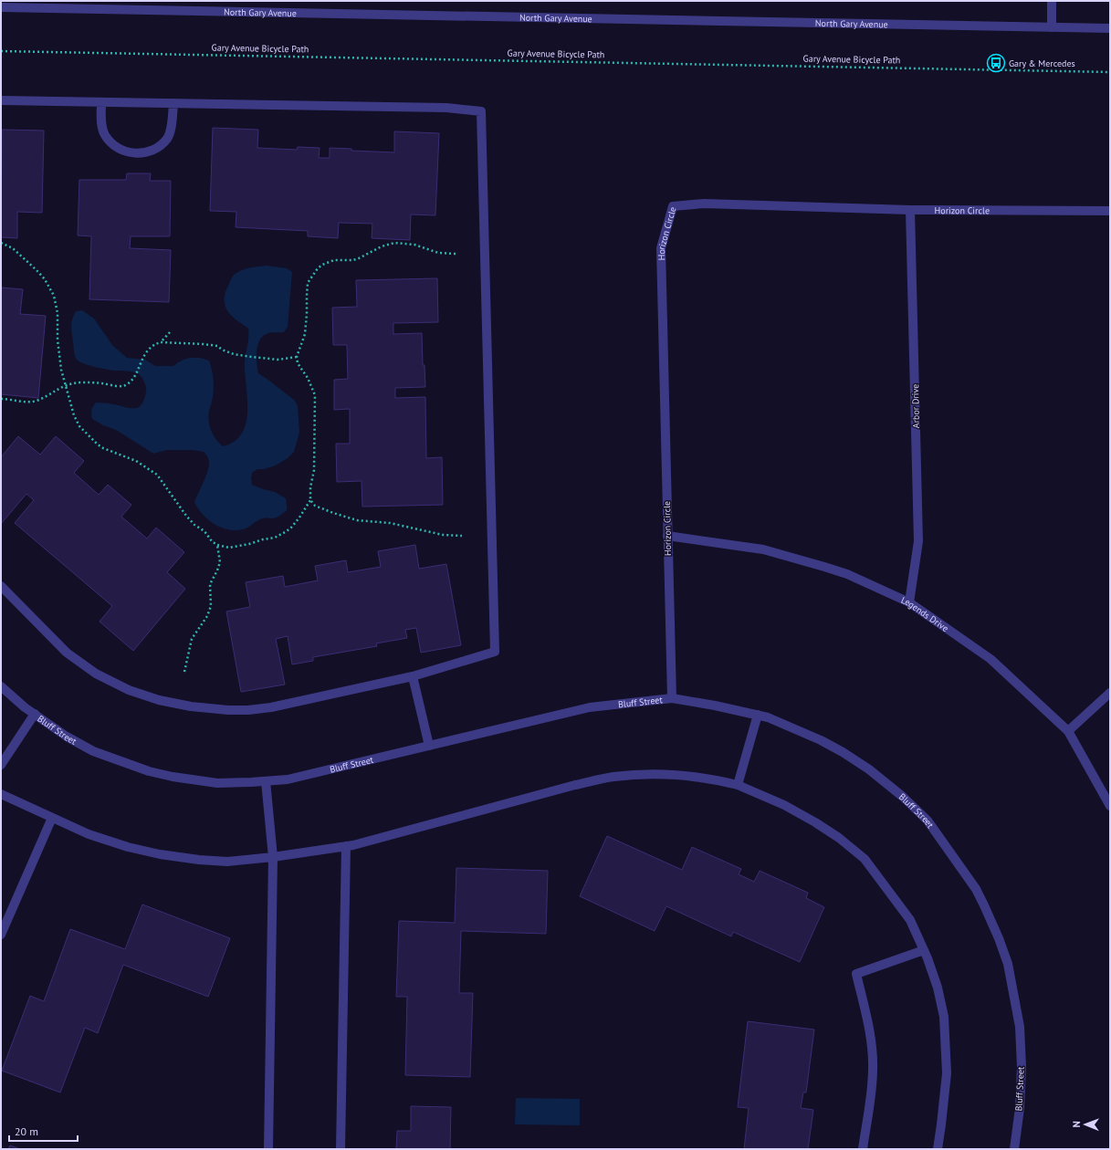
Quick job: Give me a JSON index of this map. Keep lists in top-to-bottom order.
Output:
{
  "streets": {
    "street": [
      "North Gary Avenue",
      "Horizon Circle",
      "Arbor Drive",
      "Legends Drive",
      "Bluff Street"
    ],
    "path": ["Gary Avenue Bicycle Path"]
  },
  "crossings": [
    ["Horizon Circle", "Arbor Drive"],
    ["Horizon Circle", "Legends Drive"],
    ["Horizon Circle", "Bluff Street"],
    ["Arbor Drive", "Legends Drive"]
  ],
  "places": {
    "bus stop": ["Gary & Mercedes"]
  },
  "scale_bar": "20 m",
  "north": "left"
}
